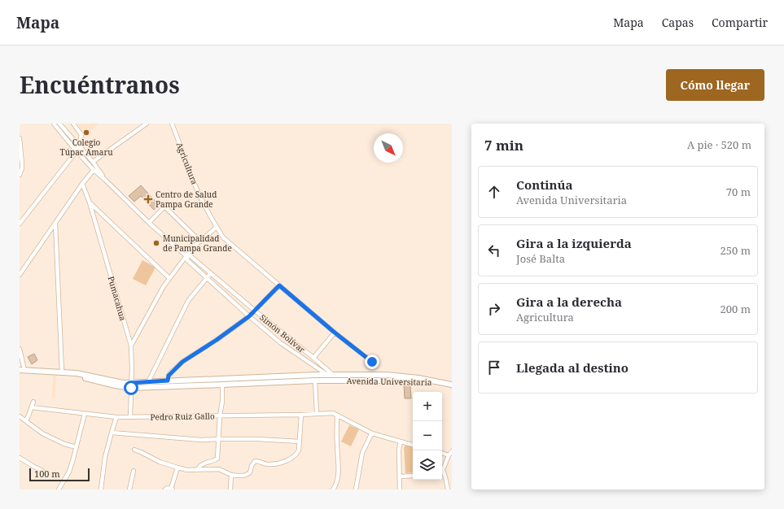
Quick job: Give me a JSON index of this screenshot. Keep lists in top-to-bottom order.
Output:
{
  "streets": {
    "main road": ["Avenida Universitaria"],
    "street": [
      "Agricultura",
      "Pumacahua",
      "Simón Bolívar",
      "Pedro Ruiz Gallo"
    ]
  },
  "crossings": [
    ["Pumacahua", "Avenida Universitaria"],
    ["Pumacahua", "Pedro Ruiz Gallo"],
    ["Simón Bolívar", "Avenida Universitaria"]
  ],
  "places": {
    "other": ["Colegio Túpac Amaru", "Municipalidad de Pampa Grande"],
    "health": ["Centro de Salud Pampa Grande"]
  },
  "scale_bar": "100 m",
  "north": "bottom right",
  "page": {
    "header": "Mapa",
    "nav": ["Mapa", "Capas", "Compartir"],
    "title": "Encuéntranos",
    "buttons": "Cómo llegar",
    "heading": ["7 min", "A pie · 520 m"],
    "list": [
      ["Continúa", "Avenida Universitaria", "70 m"],
      ["Gira a la izquierda", "José Balta", "250 m"],
      ["Gira a la derecha", "Agricultura", "200 m"],
      "Llegada al destino"
    ],
    "map_buttons": ["+", "−"],
    "scale": "100 m"
  }
}
